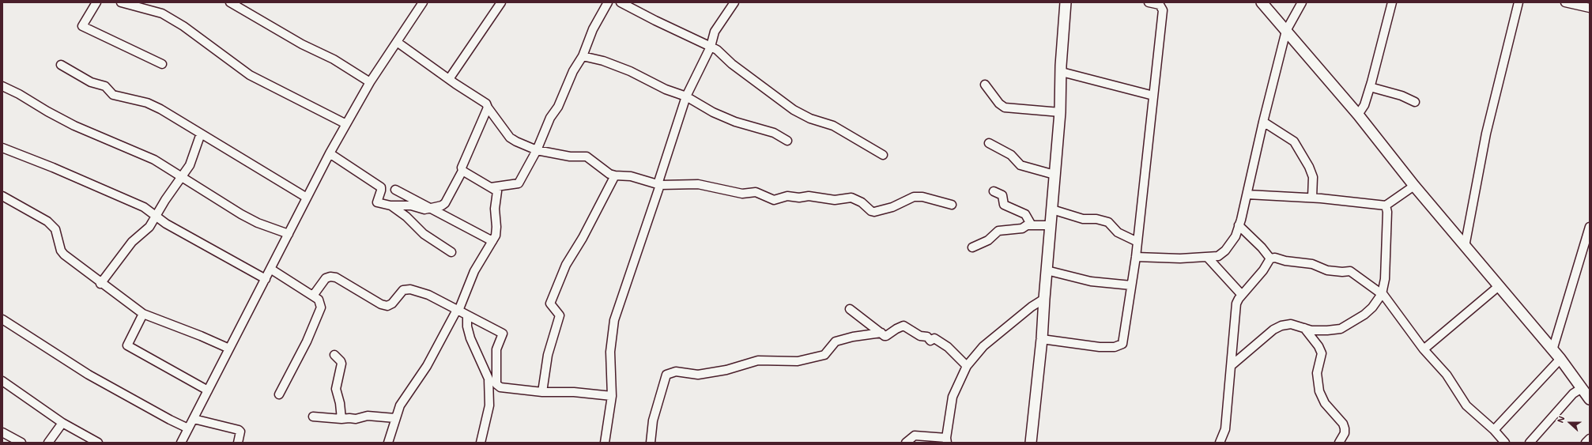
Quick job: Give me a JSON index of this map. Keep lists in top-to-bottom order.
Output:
{
  "north": "left"
}
